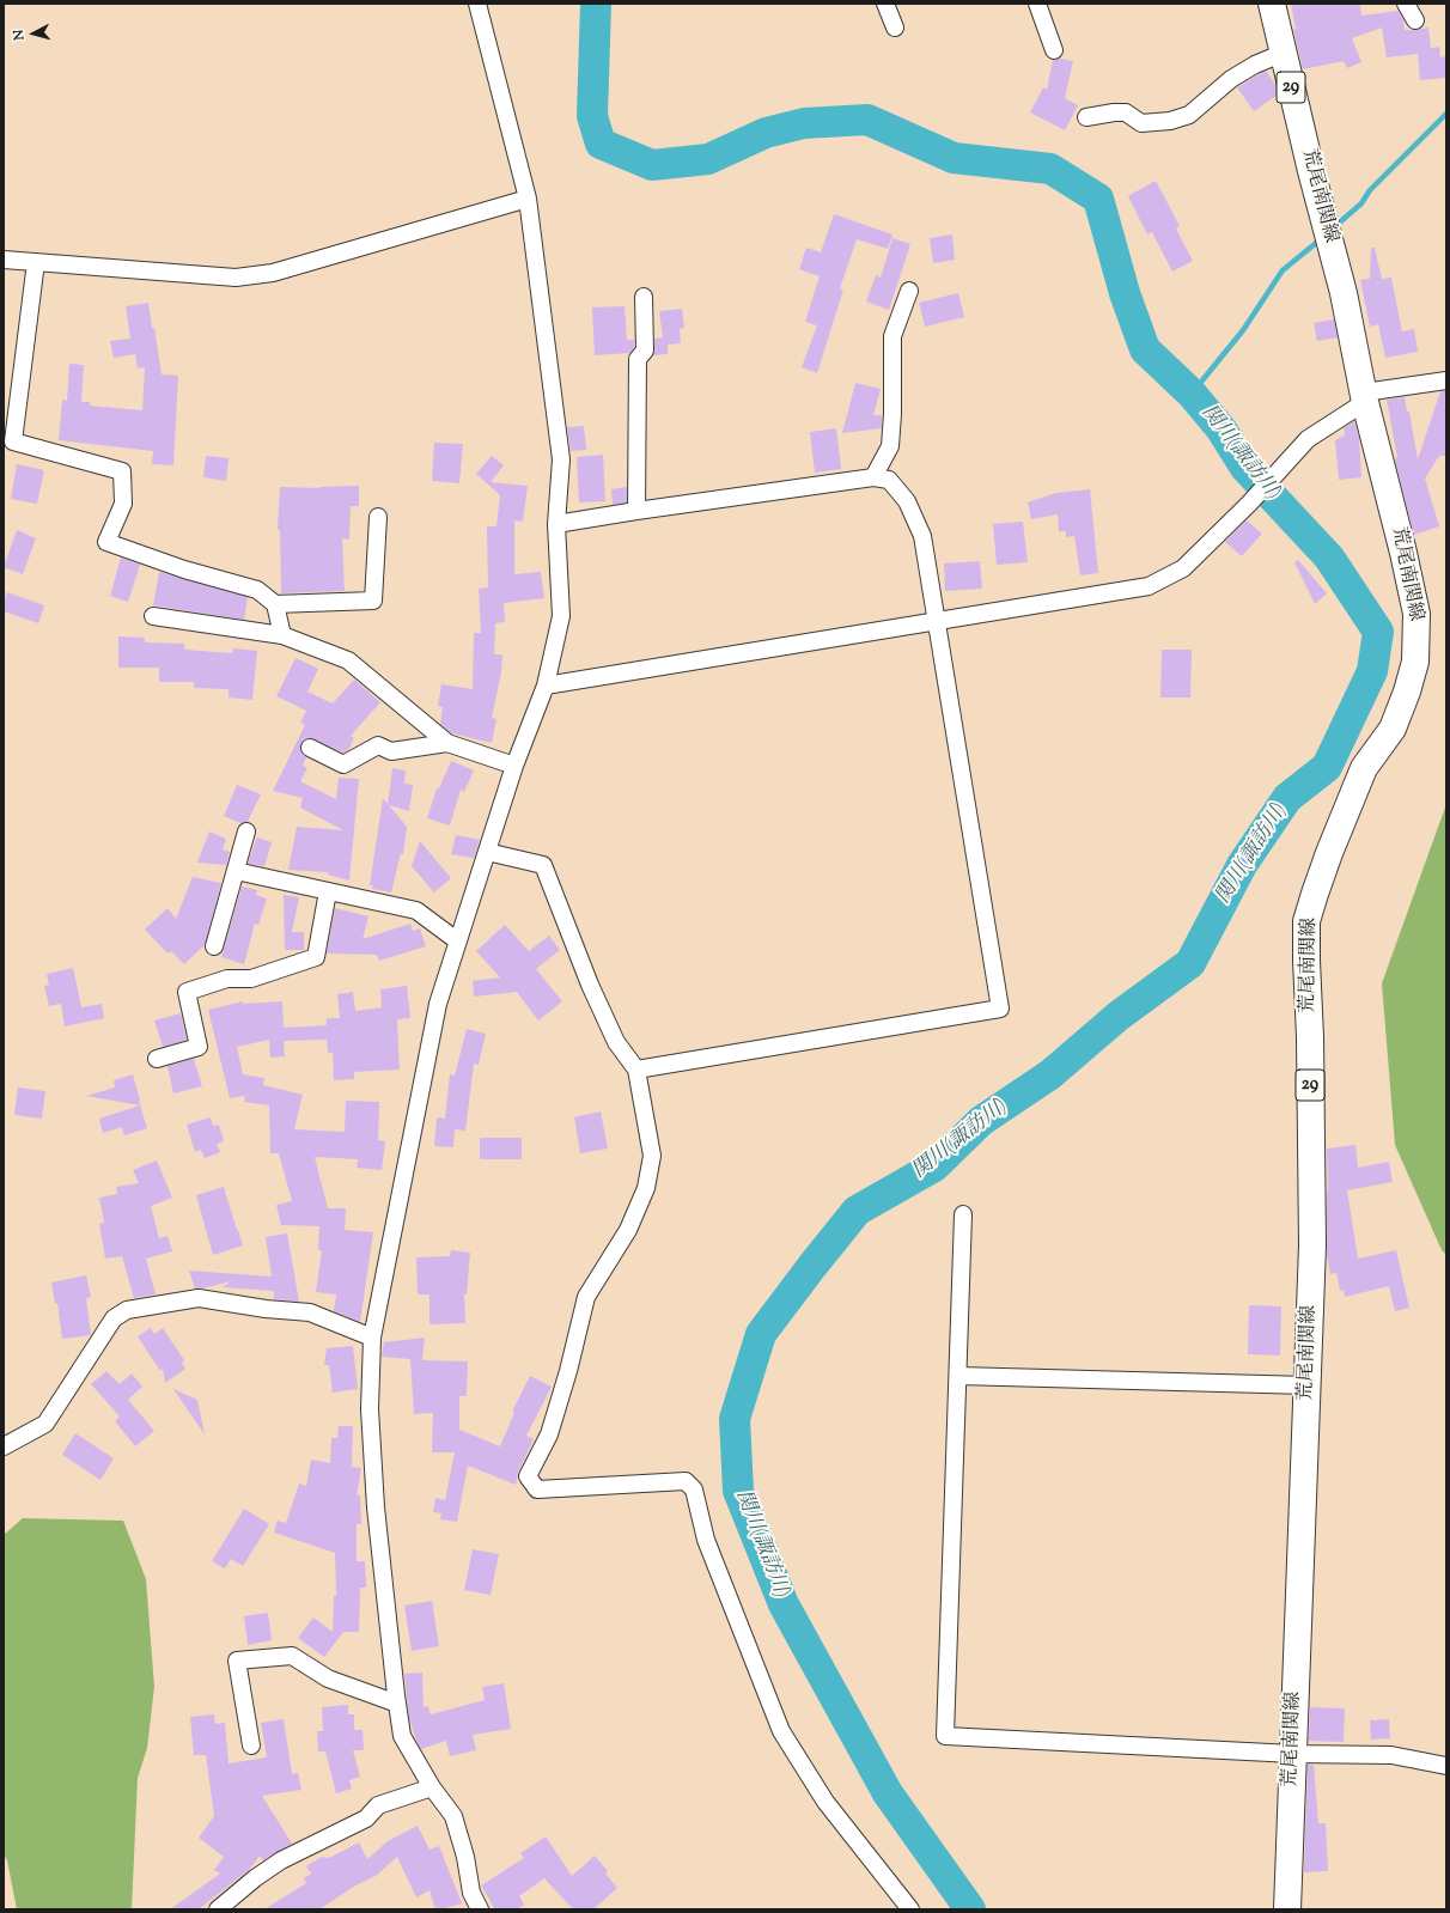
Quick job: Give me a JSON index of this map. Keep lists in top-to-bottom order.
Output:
{
  "streets": {
    "main road": ["29", "荒尾南関線"]
  },
  "water": ["関川(諏訪川)"],
  "north": "left"
}
